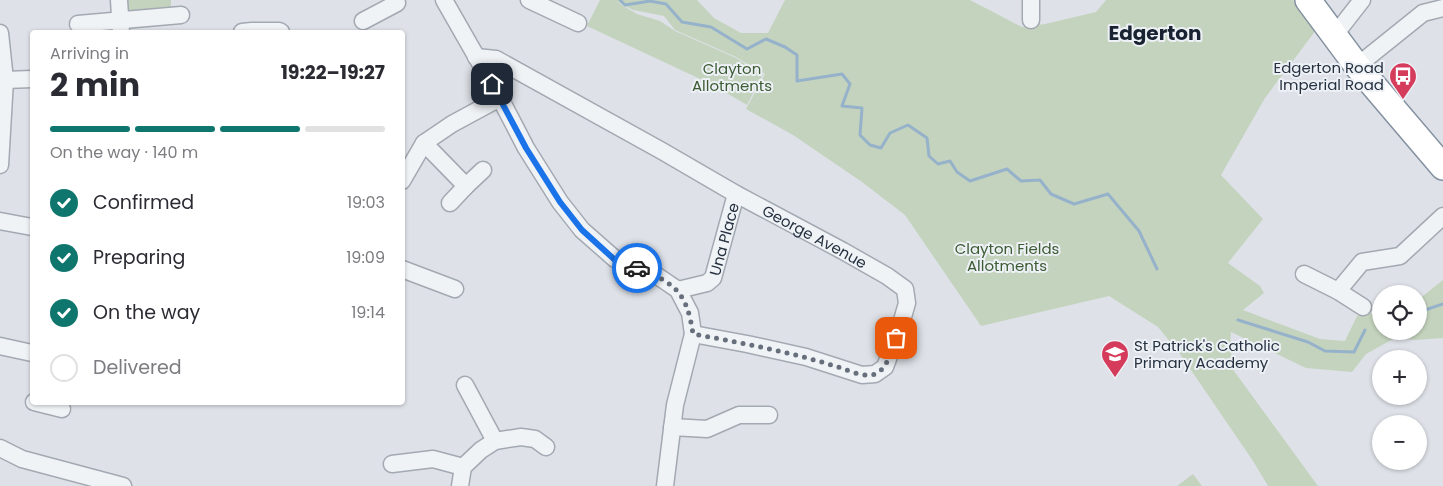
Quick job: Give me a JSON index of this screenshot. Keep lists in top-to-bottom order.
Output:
{
  "streets": {
    "street": ["George Avenue", "Una Place"]
  },
  "crossings": [
    ["George Avenue", "Una Place"]
  ],
  "districts": ["Edgerton"],
  "parks": ["Clayton Allotments", "Clayton Fields Allotments"],
  "places": {
    "bus stop": ["Edgerton Road Imperial Road"],
    "school or university": ["St Patrick's Catholic Primary Academy"]
  },
  "page": {
    "heading": ["2 min", "Arriving in", "19:22–19:27"],
    "bar": "On the way · 140 m",
    "list": [
      ["Confirmed", "19:03"],
      ["Preparing", "19:09"],
      ["On the way", "19:14"],
      "Delivered"
    ],
    "map_buttons": ["+", "−"]
  }
}
